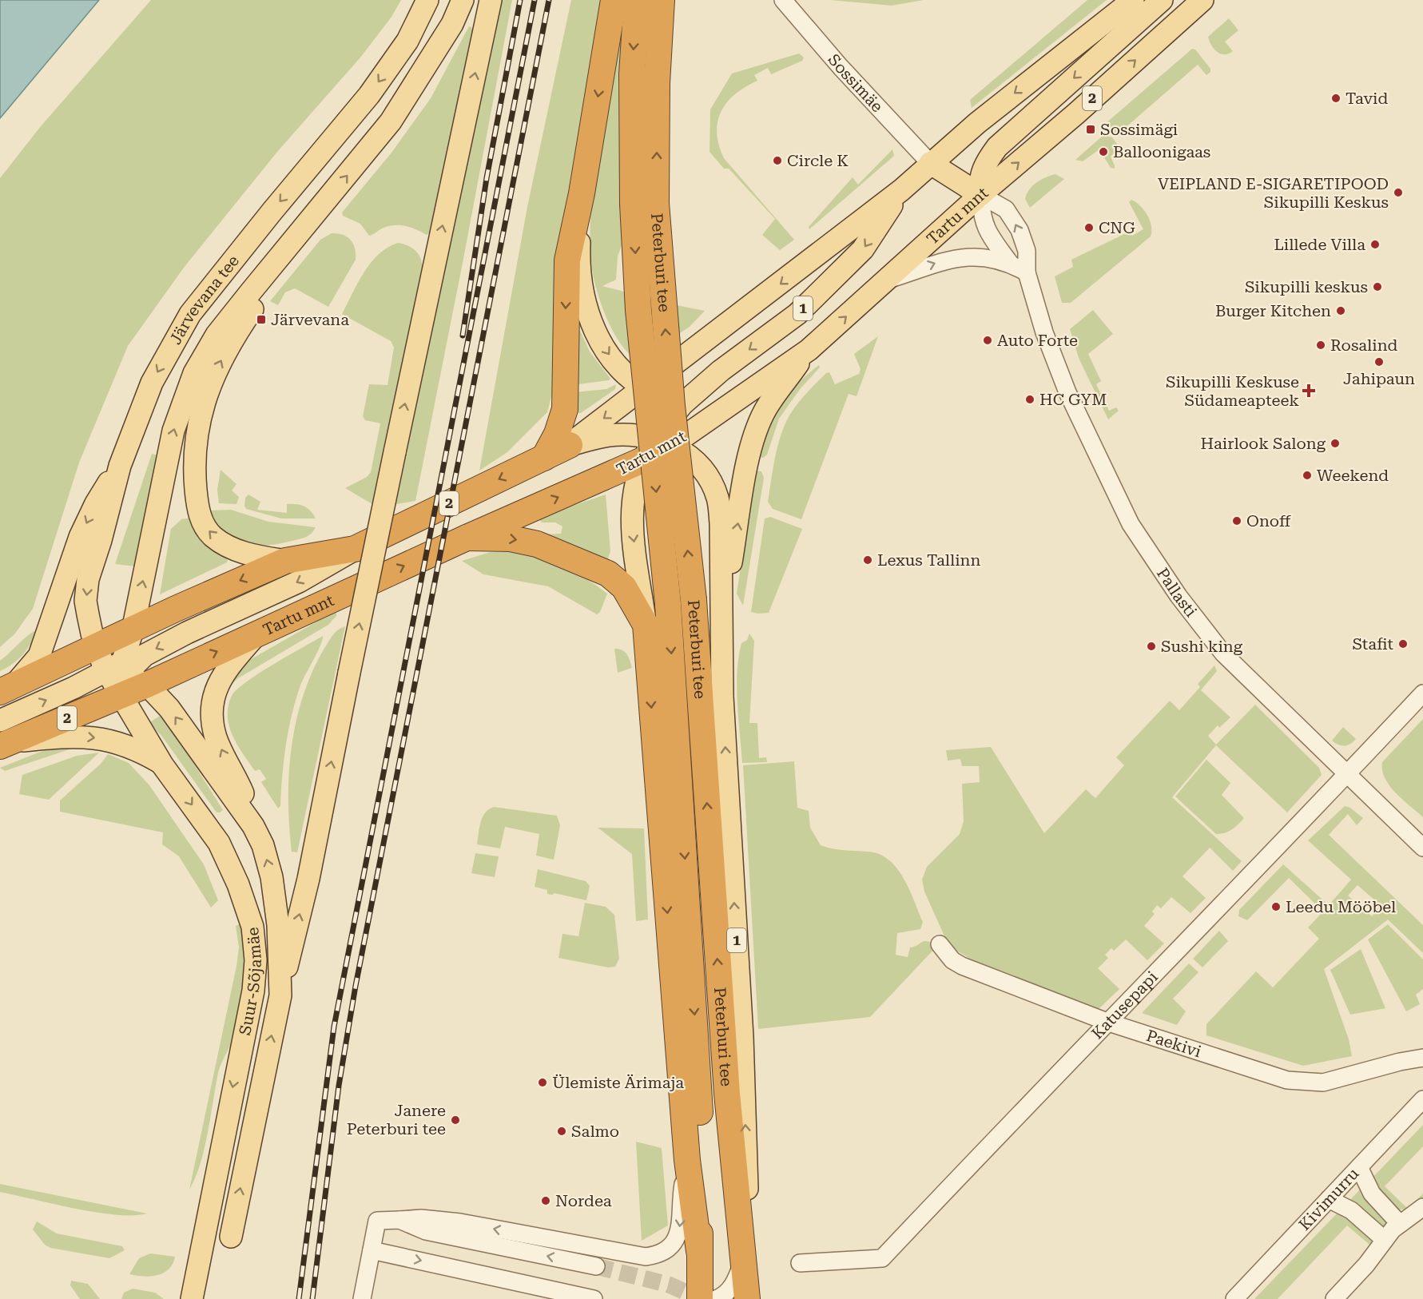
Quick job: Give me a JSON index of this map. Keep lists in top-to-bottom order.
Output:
{
  "streets": {
    "highway": [
      "2",
      "Tartu mnt",
      "Peterburi tee",
      "1"
    ],
    "main road": ["Järvevana tee", "Suur-Sõjamäe"],
    "street": [
      "Sossimäe",
      "Pallasti",
      "Katusepapi",
      "Paekivi",
      "Kivimurru"
    ]
  },
  "crossings": [
    ["Sossimäe", "Tartu mnt"],
    ["Tartu mnt", "Järvevana tee"],
    ["Tartu mnt", "1"],
    ["Tartu mnt", "Pallasti"],
    ["Tartu mnt", "Suur-Sõjamäe"],
    ["Peterburi tee", "1"],
    ["Järvevana tee", "Suur-Sõjamäe"],
    ["Pallasti", "Katusepapi"],
    ["Katusepapi", "Paekivi"]
  ],
  "places": {
    "other": [
      "Tavid",
      "Balloonigaas",
      "Circle K",
      "VEIPLAND E-SIGARETIPOOD Sikupilli Keskus",
      "CNG",
      "Lillede Villa",
      "Sikupilli keskus",
      "Burger Kitchen",
      "Auto Forte",
      "Rosalind",
      "Jahipaun",
      "HC GYM",
      "Hairlook Salong",
      "Weekend",
      "Onoff",
      "Lexus Tallinn",
      "Stafit",
      "Sushi king",
      "Leedu Mööbel",
      "Ülemiste Ärimaja",
      "Janere Peterburi tee",
      "Salmo",
      "Nordea"
    ],
    "transit": ["Sossimägi", "Järvevana"],
    "health": ["Sikupilli Keskuse Südameapteek"]
  }
}
